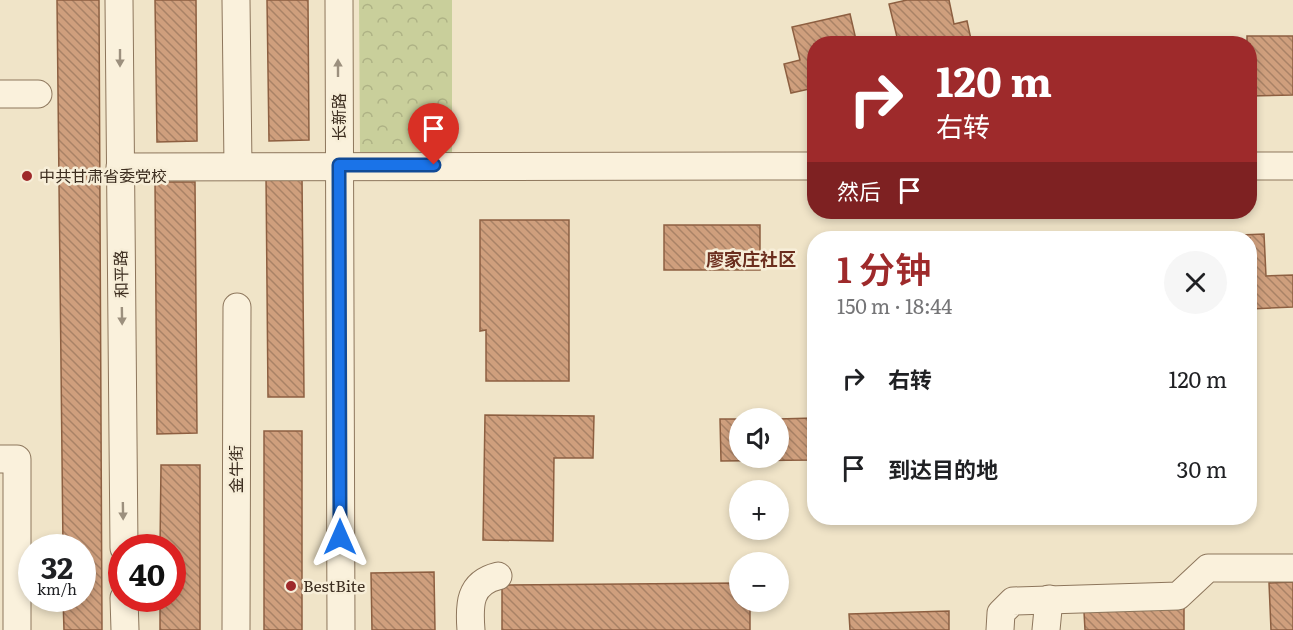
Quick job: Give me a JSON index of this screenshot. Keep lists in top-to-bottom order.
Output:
{
  "streets": {
    "street": ["长新路", "和平路", "金牛街"]
  },
  "districts": ["廖家庄社区"],
  "places": ["中共甘肃省委党校", "BestBite"],
  "page": {
    "turn": ["120 m", "右转"],
    "then": "然后",
    "heading": ["1 分钟", "150 m · 18:44"],
    "list": [
      {
        "name": "右转",
        "value": "120 m"
      },
      {
        "name": "到达目的地",
        "value": "30 m"
      }
    ],
    "map_buttons": ["+", "−"],
    "speed": "32 km/h",
    "limit": "40"
  }
}
